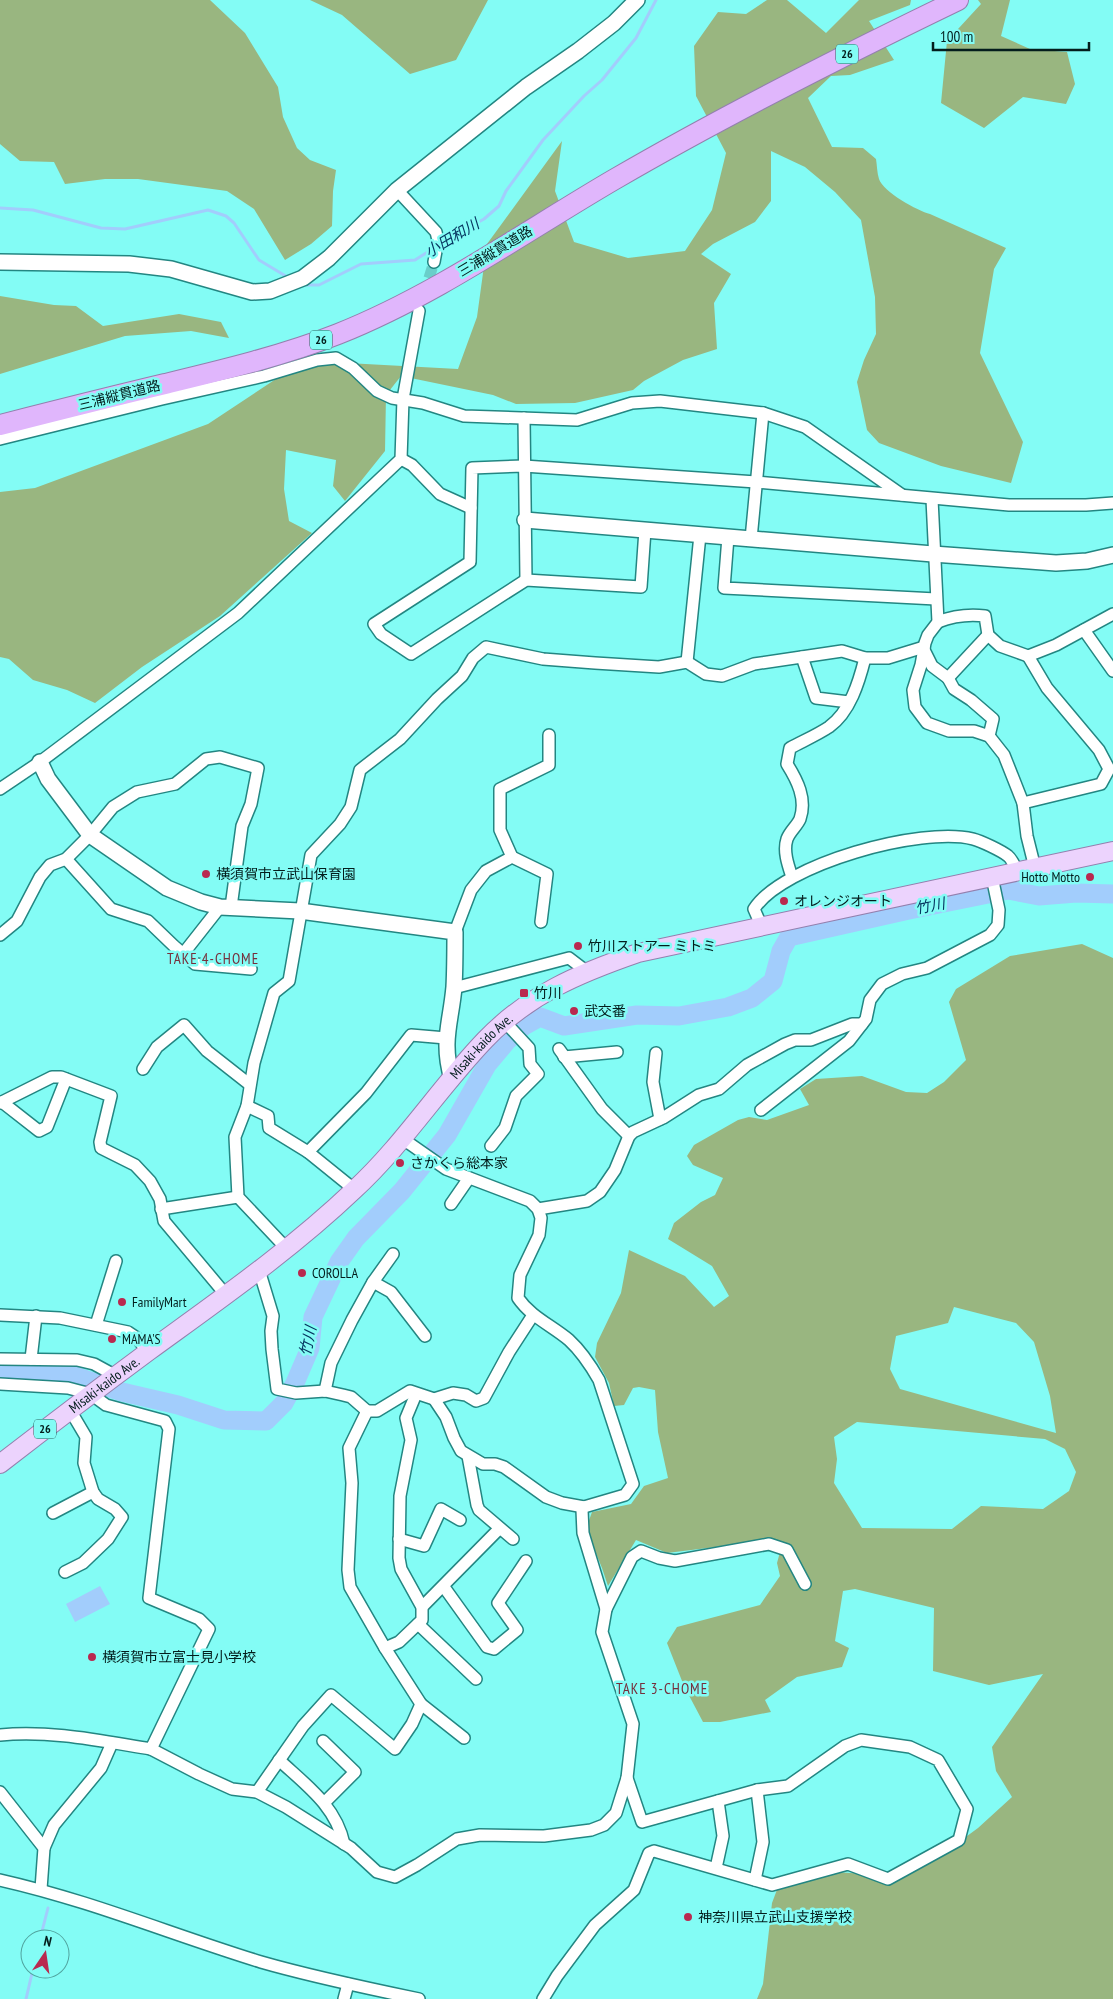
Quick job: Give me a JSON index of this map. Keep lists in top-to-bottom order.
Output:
{
  "streets": {
    "highway": ["26", "三浦縦貫道路"],
    "main road": ["Misaki-kaido Ave."]
  },
  "districts": ["TAKE 4-CHOME", "TAKE 3-CHOME"],
  "water": ["小田和川", "竹川"],
  "places": {
    "other": [
      "横須賀市立武山保育園",
      "Hotto Motto",
      "オレンジオート",
      "竹川ストアー ミトミ",
      "武交番",
      "さかくら総本家",
      "COROLLA",
      "FamilyMart",
      "MAMA'S",
      "横須賀市立富士見小学校",
      "神奈川県立武山支援学校"
    ],
    "transit": ["竹川"]
  },
  "scale_bar": "100 m",
  "north": "top"
}
